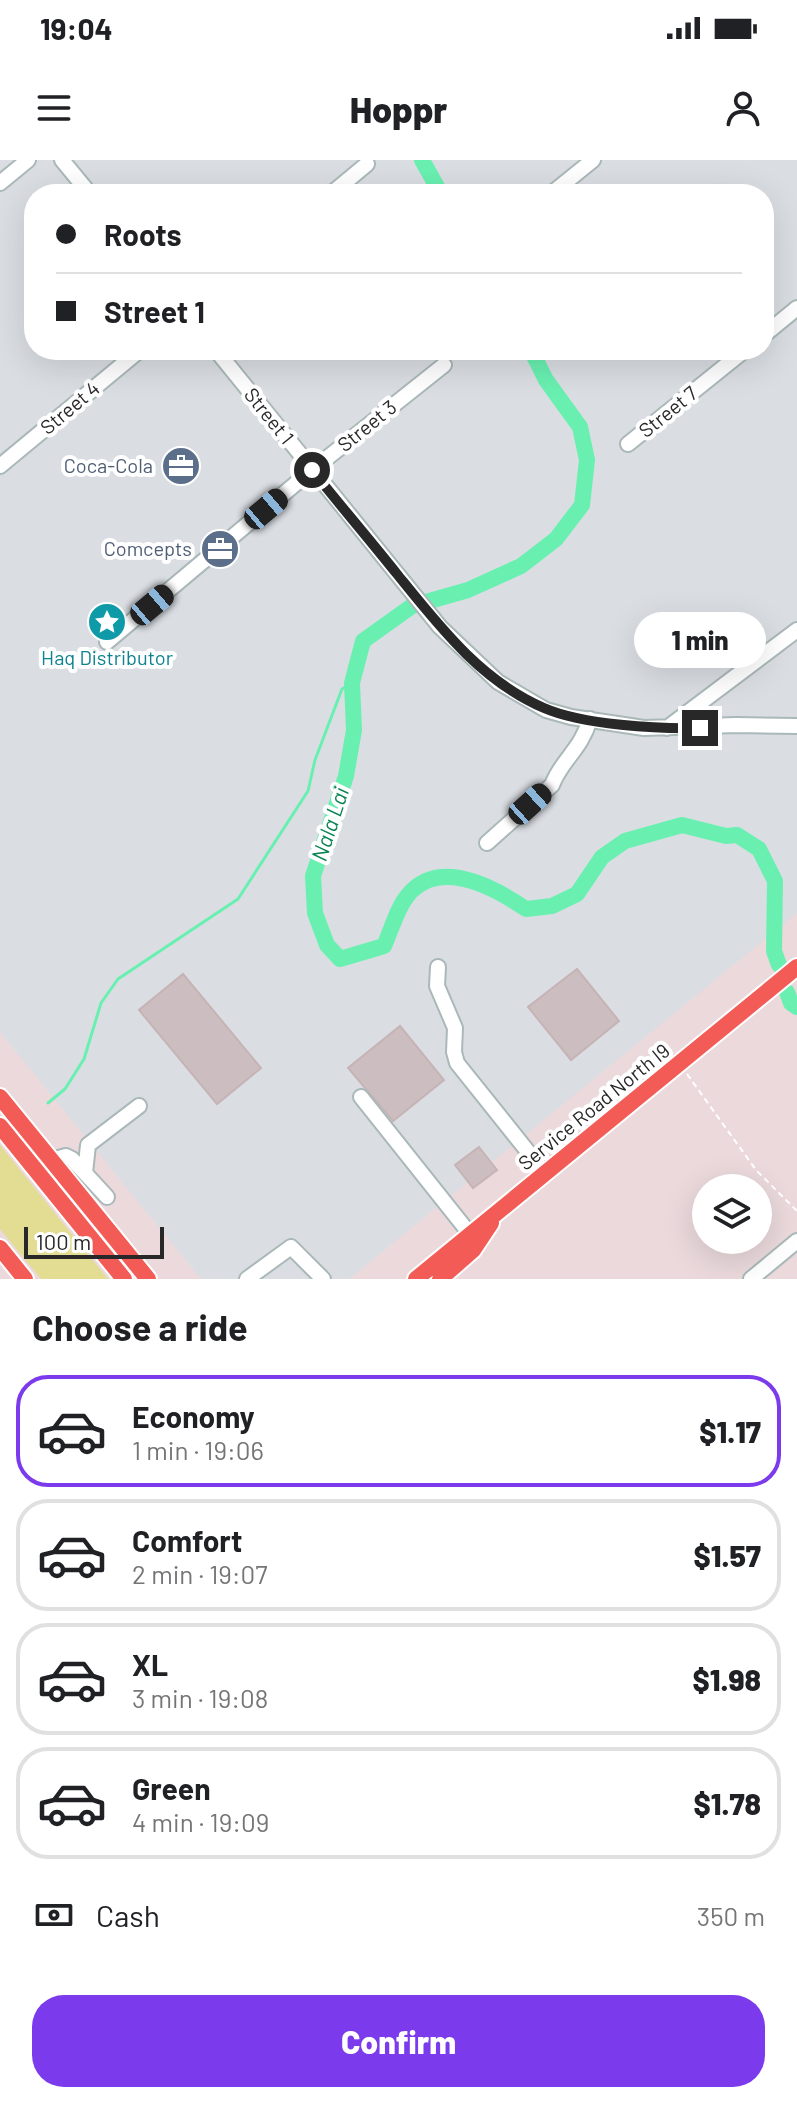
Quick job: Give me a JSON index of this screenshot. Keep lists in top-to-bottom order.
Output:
{
  "streets": {
    "main road": ["Service Road North I9"],
    "street": [
      "Street 4",
      "Street 7",
      "Street 1",
      "Street 3"
    ]
  },
  "crossings": [
    ["Street 1", "Street 3"]
  ],
  "water": ["Nala Lai"],
  "places": {
    "office": ["Coca-Cola", "Comcepts"],
    "place": ["Haq Distributor"]
  },
  "scale_bar": "100 m",
  "page": {
    "status": "19:04",
    "header": "Hoppr",
    "banner": ["Roots", "Street 1"],
    "bubble": "1 min",
    "scale": "100 m",
    "heading": "Choose a ride",
    "list": [
      {
        "name": "Economy",
        "note": "1 min · 19:06",
        "value": "$1.17"
      },
      {
        "name": "Comfort",
        "note": "2 min · 19:07",
        "value": "$1.57"
      },
      {
        "name": "XL",
        "note": "3 min · 19:08",
        "value": "$1.98"
      },
      {
        "name": "Green",
        "note": "4 min · 19:09",
        "value": "$1.78"
      }
    ],
    "pay": ["Cash", "350 m"],
    "buttons": "Confirm"
  }
}
